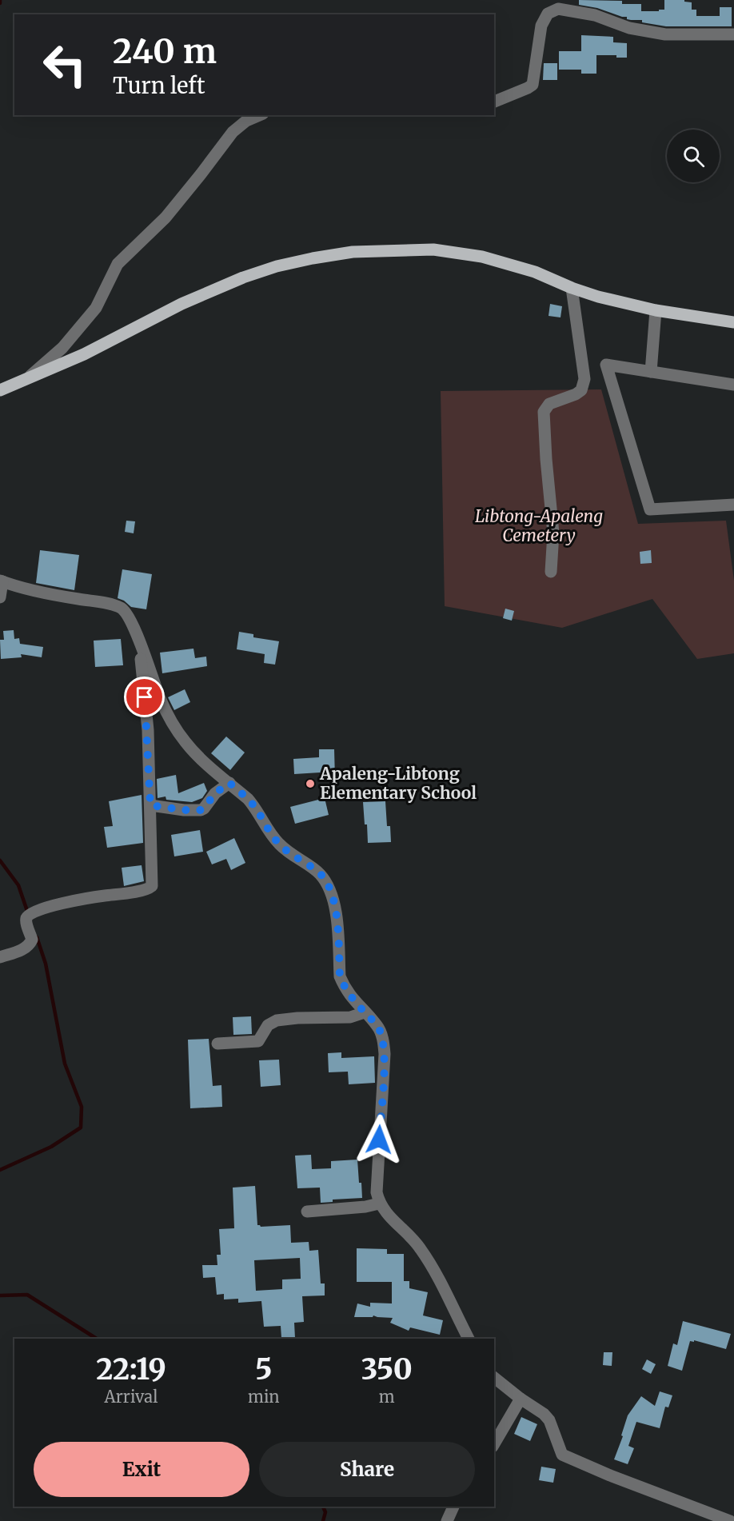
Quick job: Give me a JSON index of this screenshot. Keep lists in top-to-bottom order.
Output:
{
  "parks": ["Libtong-Apaleng Cemetery"],
  "places": ["Apaleng-Libtong Elementary School"],
  "page": {
    "turn": ["240 m", "Turn left"],
    "eta": [
      "22:19",
      "Arrival",
      "5",
      "min",
      "350",
      "m"
    ],
    "buttons": ["Exit", "Share"]
  }
}
